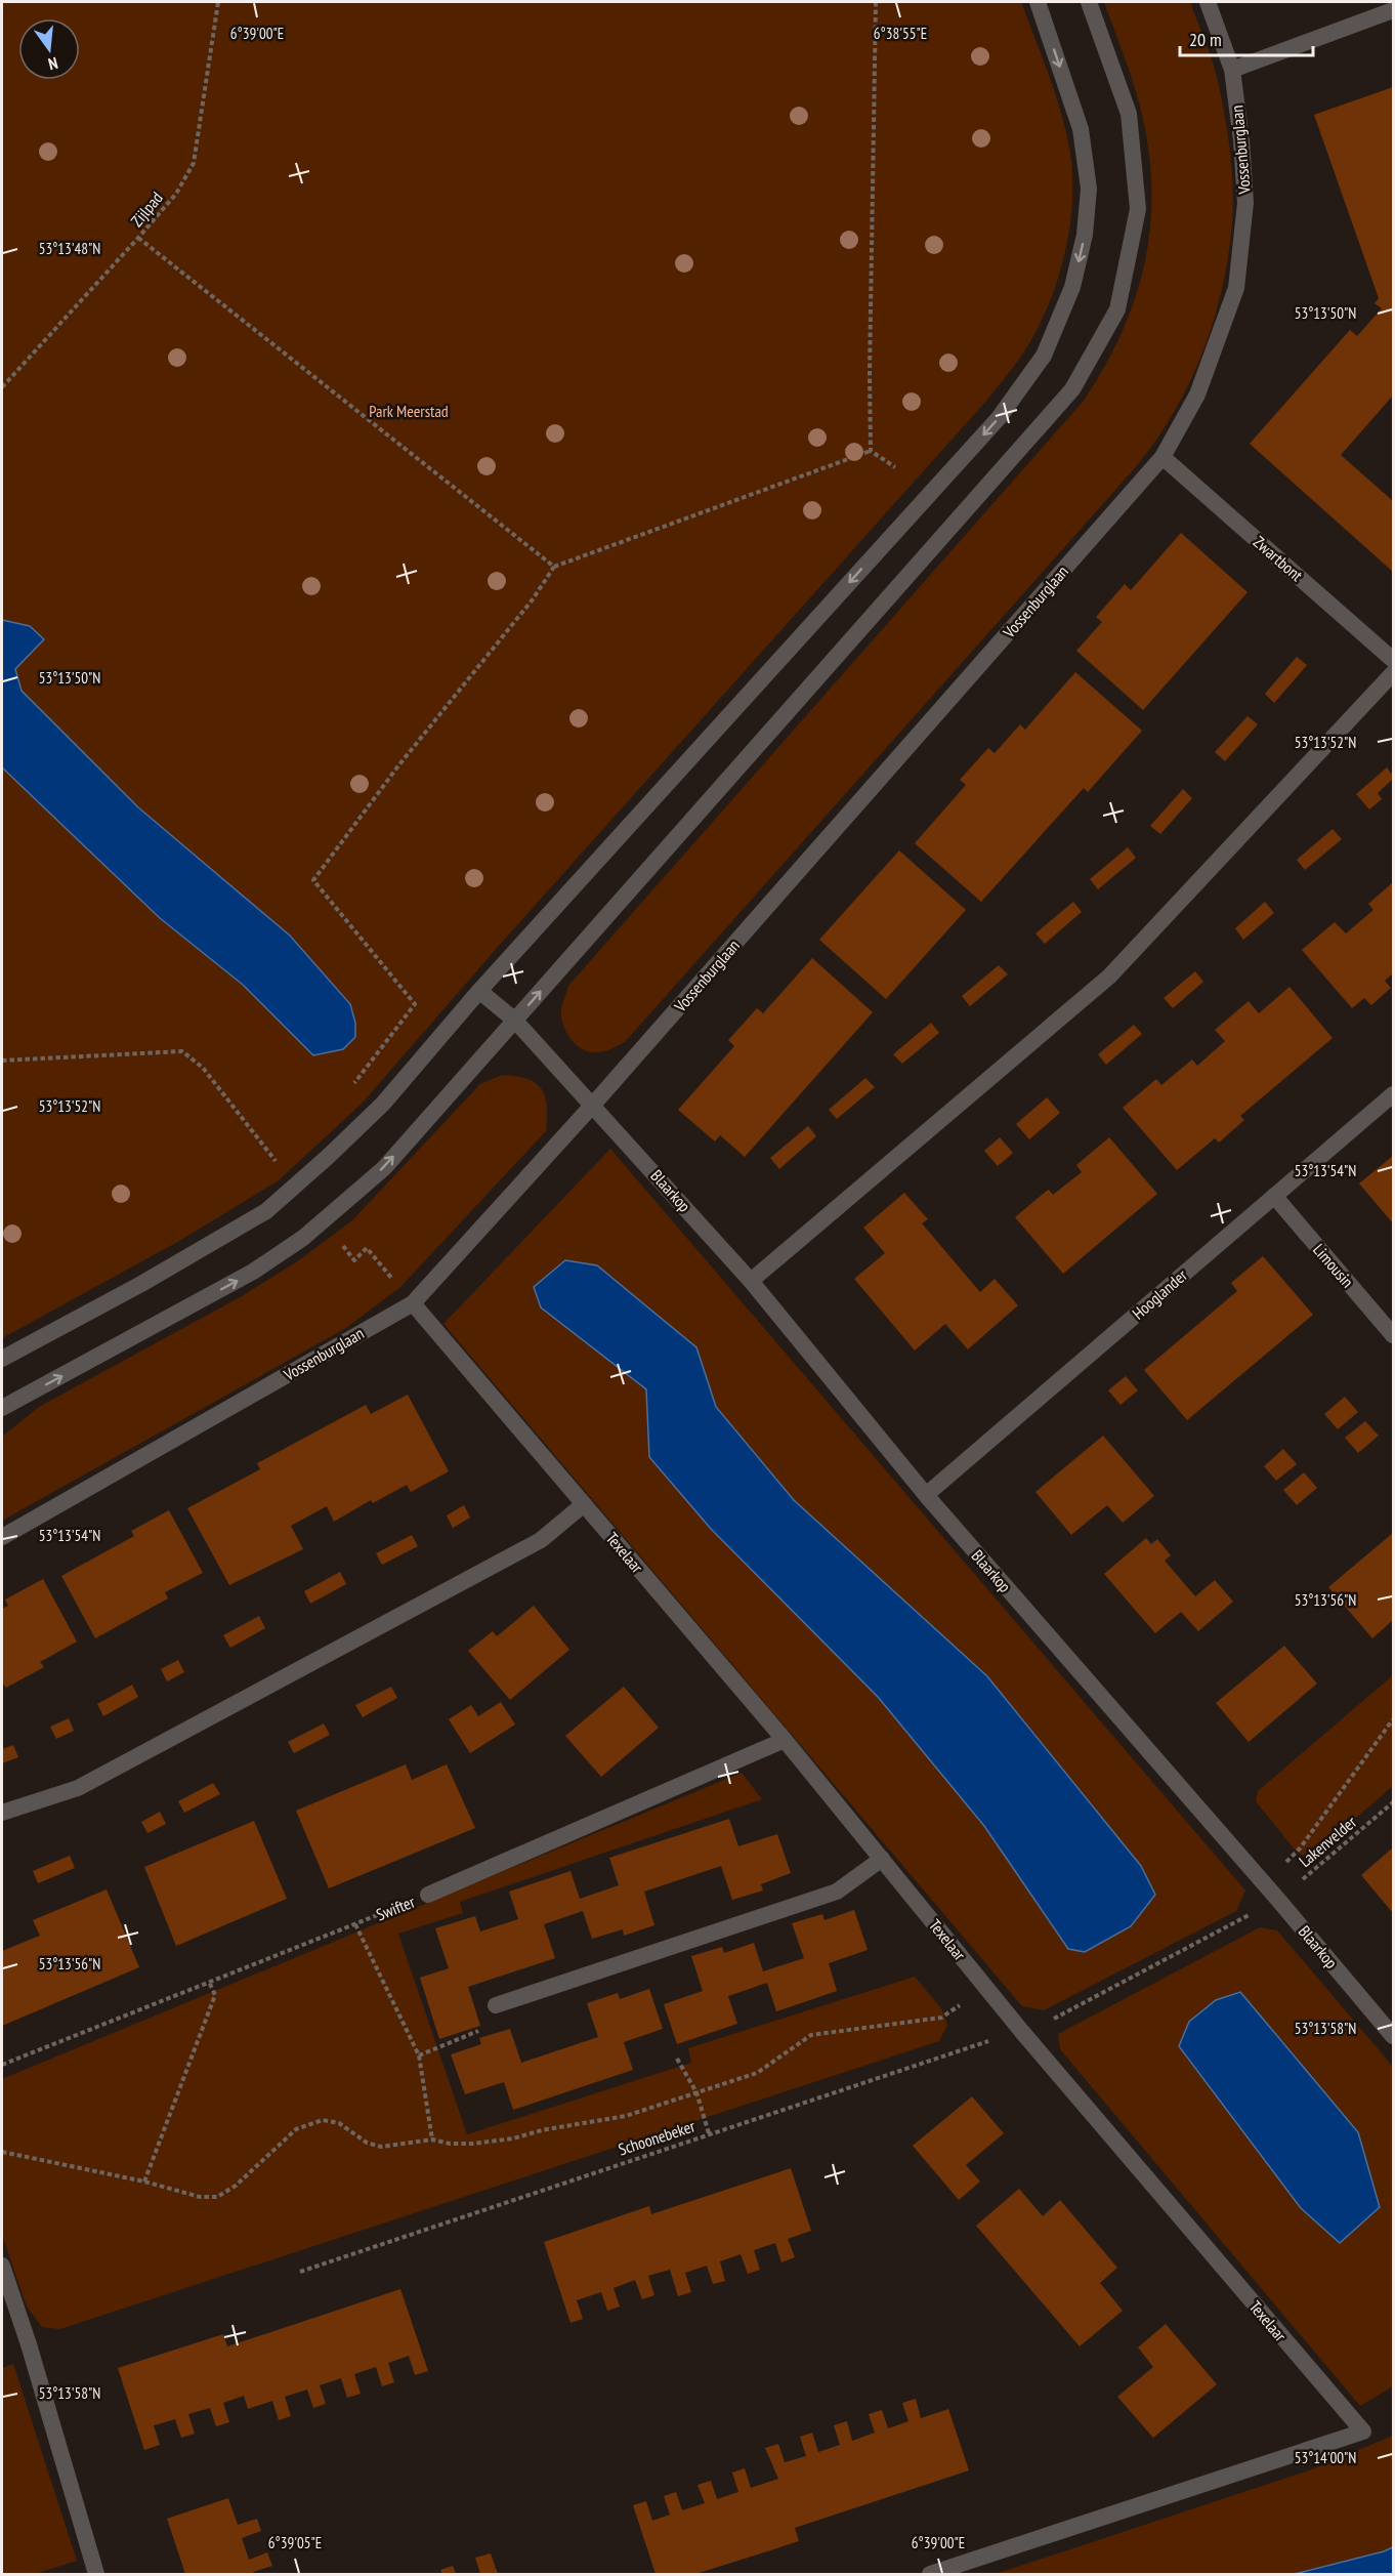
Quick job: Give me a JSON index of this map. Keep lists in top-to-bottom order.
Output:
{
  "streets": {
    "street": [
      "Vossenburglaan",
      "Zwartbont",
      "Blaarkop",
      "Limousin",
      "Hooglander",
      "Texelaar",
      "Swifter"
    ],
    "path": ["Zijlpad", "Lakenvelder", "Schoonebeker"]
  },
  "crossings": [
    ["Vossenburglaan", "Zwartbont"],
    ["Vossenburglaan", "Blaarkop"],
    ["Vossenburglaan", "Texelaar"],
    ["Blaarkop", "Hooglander"],
    ["Blaarkop", "Lakenvelder"],
    ["Limousin", "Hooglander"],
    ["Texelaar", "Lakenvelder"],
    ["Texelaar", "Swifter"],
    ["Texelaar", "Schoonebeker"],
    ["Lakenvelder", "Schoonebeker"]
  ],
  "parks": ["Park Meerstad"],
  "scale_bar": "20 m",
  "north": "bottom",
  "coordinates": [
    "6°39'00\"E",
    "6°38'55\"E",
    "53°13'48\"N",
    "53°13'50\"N",
    "53°13'52\"N",
    "53°13'54\"N",
    "53°13'56\"N",
    "53°13'58\"N",
    "53°14'00\"N",
    "6°39'05\"E"
  ]
}
